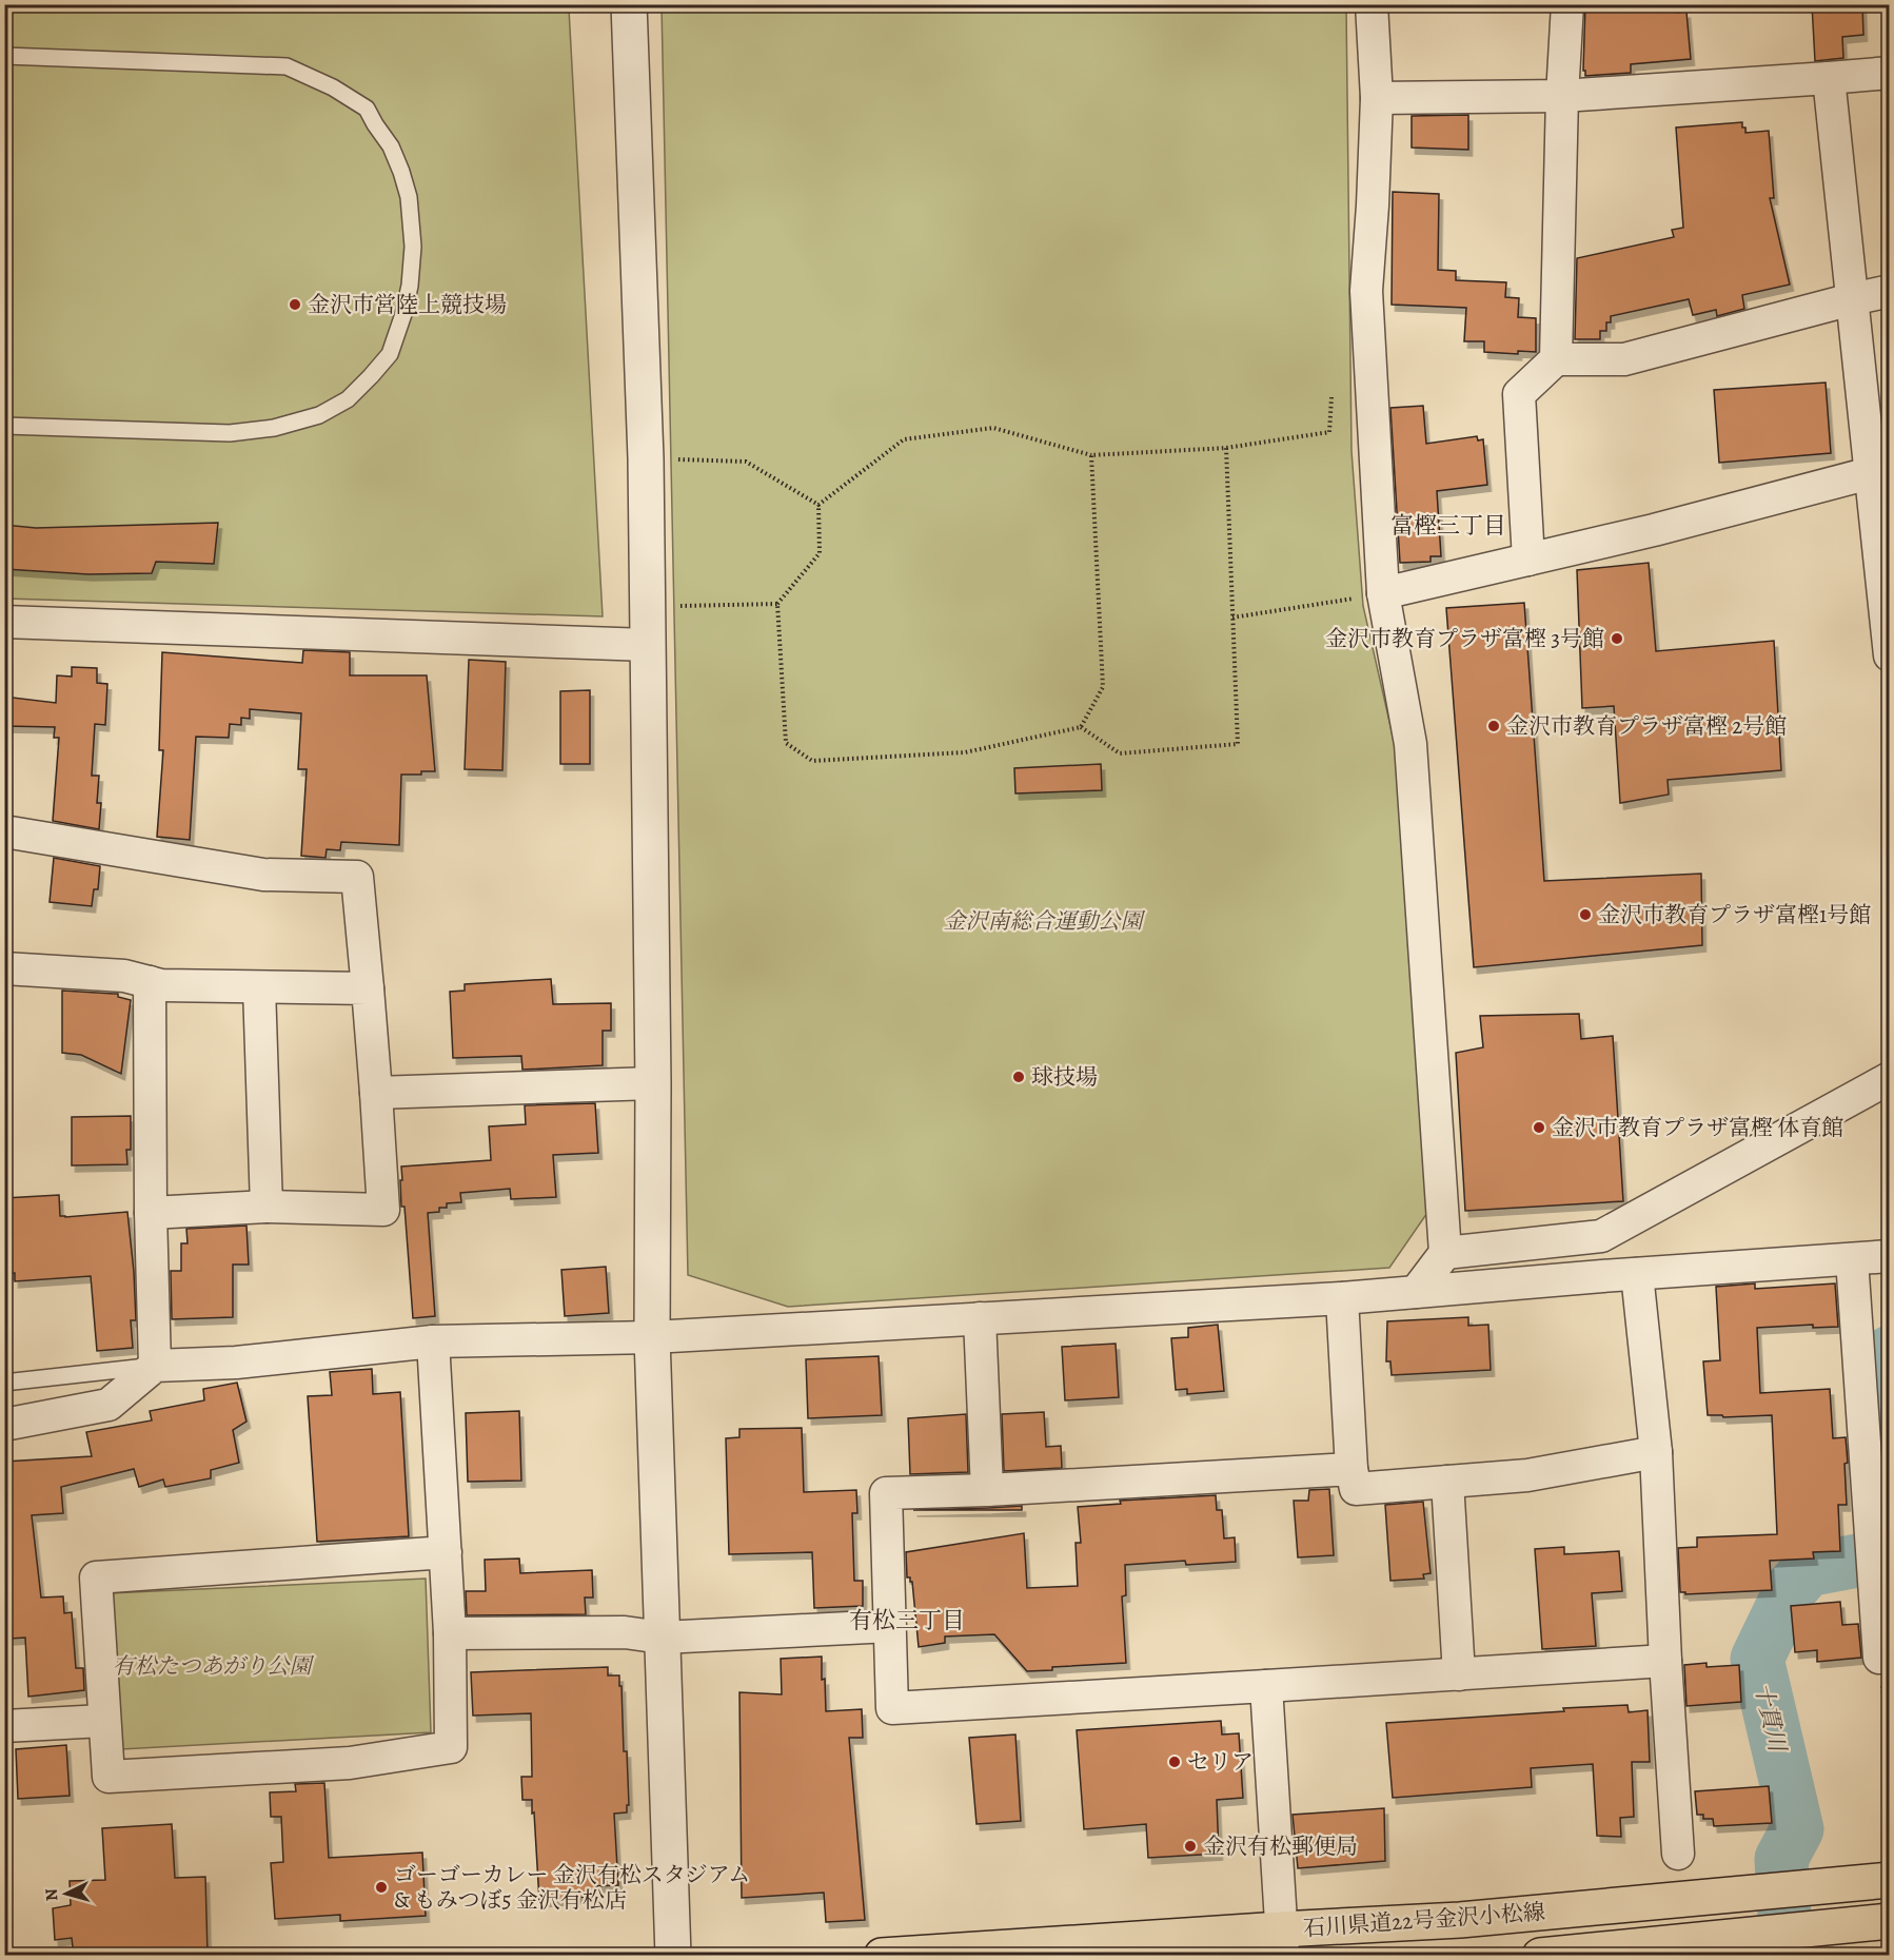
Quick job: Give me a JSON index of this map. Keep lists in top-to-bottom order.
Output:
{
  "streets": {
    "main road": ["石川県道22号金沢小松線"]
  },
  "districts": ["富樫三丁目", "有松三丁目"],
  "water": ["十貫川"],
  "parks": ["金沢南総合運動公園", "有松たつあがり公園"],
  "places": [
    "金沢市営陸上競技場",
    "金沢市教育プラザ富樫 3号館",
    "金沢市教育プラザ富樫 2号館",
    "金沢市教育プラザ富樫1号館",
    "球技場",
    "金沢市教育プラザ富樫 体育館",
    "セリア",
    "金沢有松郵便局",
    "ゴーゴーカレー 金沢有松スタジアム & もみつぼ5 金沢有松店"
  ],
  "north": "left"
}
